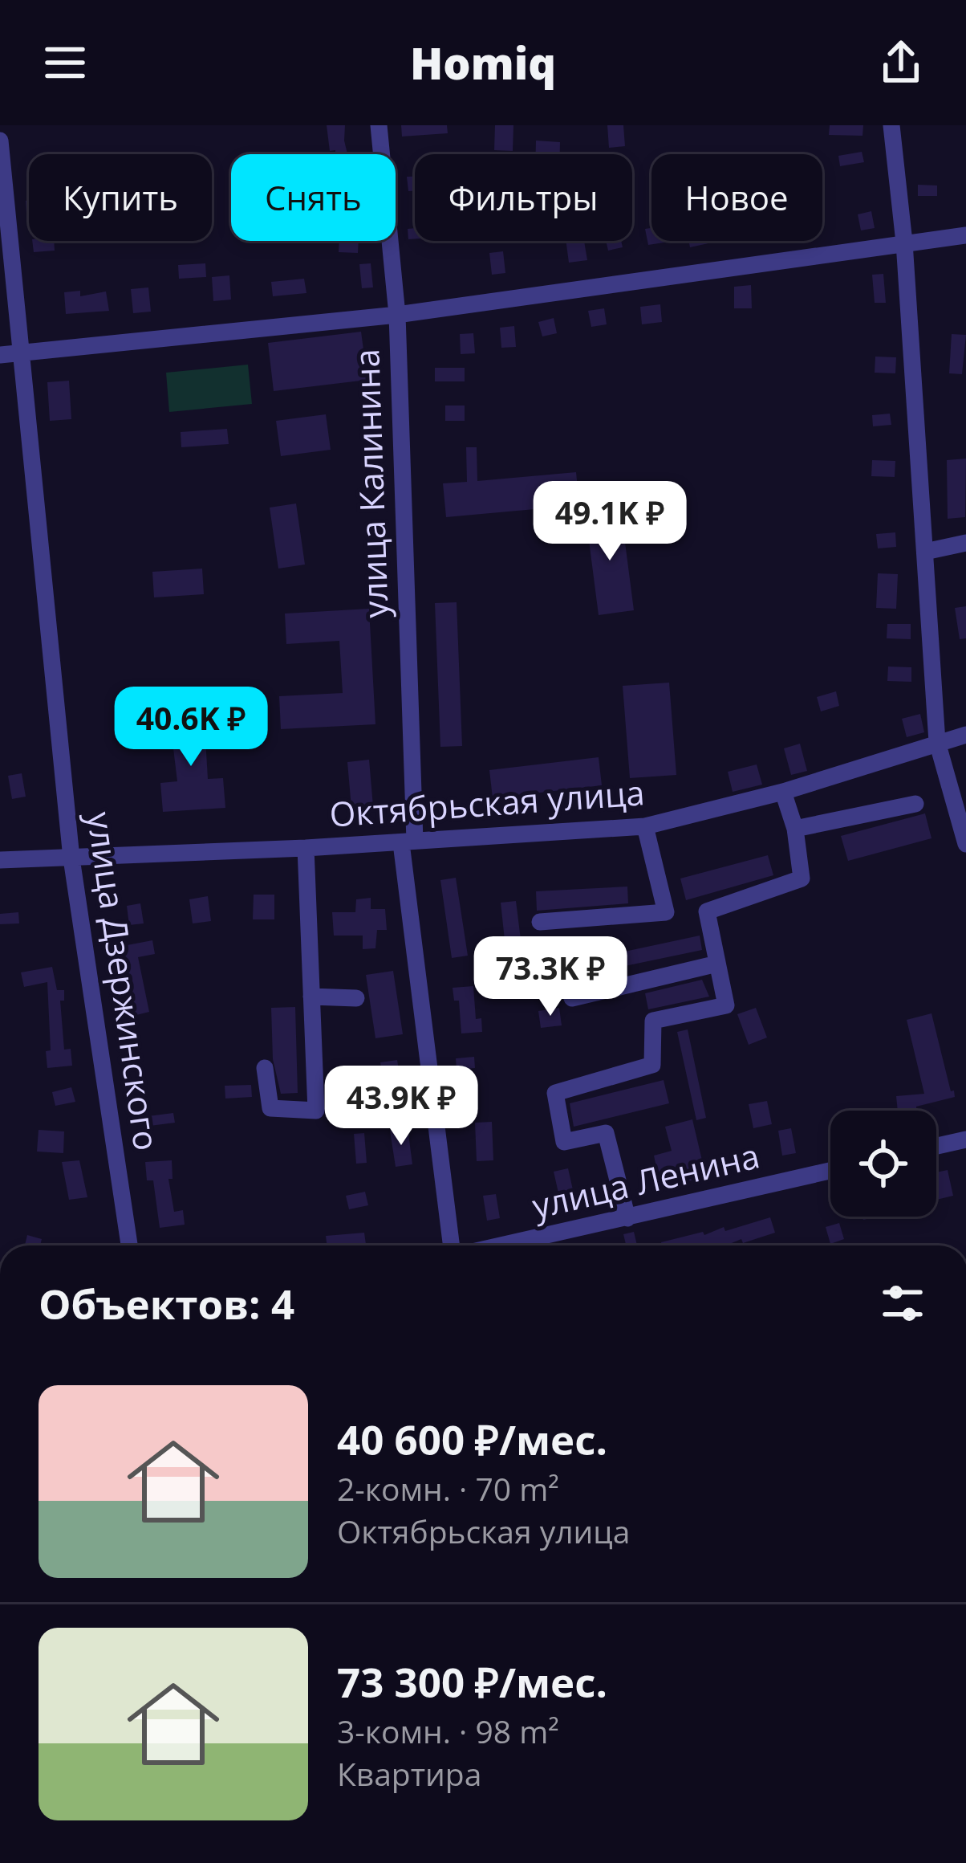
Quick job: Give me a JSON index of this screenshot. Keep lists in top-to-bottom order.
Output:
{
  "streets": {
    "street": [
      "улица Калинина",
      "Октябрьская улица",
      "улица Дзержинского",
      "улица Ленина"
    ]
  },
  "crossings": [
    ["улица Калинина", "Октябрьская улица"],
    ["Октябрьская улица", "улица Дзержинского"]
  ],
  "page": {
    "header": "Homiq",
    "chip": [
      "Купить",
      "Снять",
      "Фильтры",
      "Новое"
    ],
    "price": [
      "49.1K ₽",
      "40.6K ₽",
      "73.3K ₽",
      "43.9K ₽"
    ],
    "heading": "Объектов: 4",
    "list": [
      {
        "name": "40 600 ₽/мес.",
        "note": "2-комн. · 70 m² · Октябрьская улица"
      },
      {
        "name": "73 300 ₽/мес.",
        "note": "3-комн. · 98 m² · Квартира"
      }
    ]
  }
}
